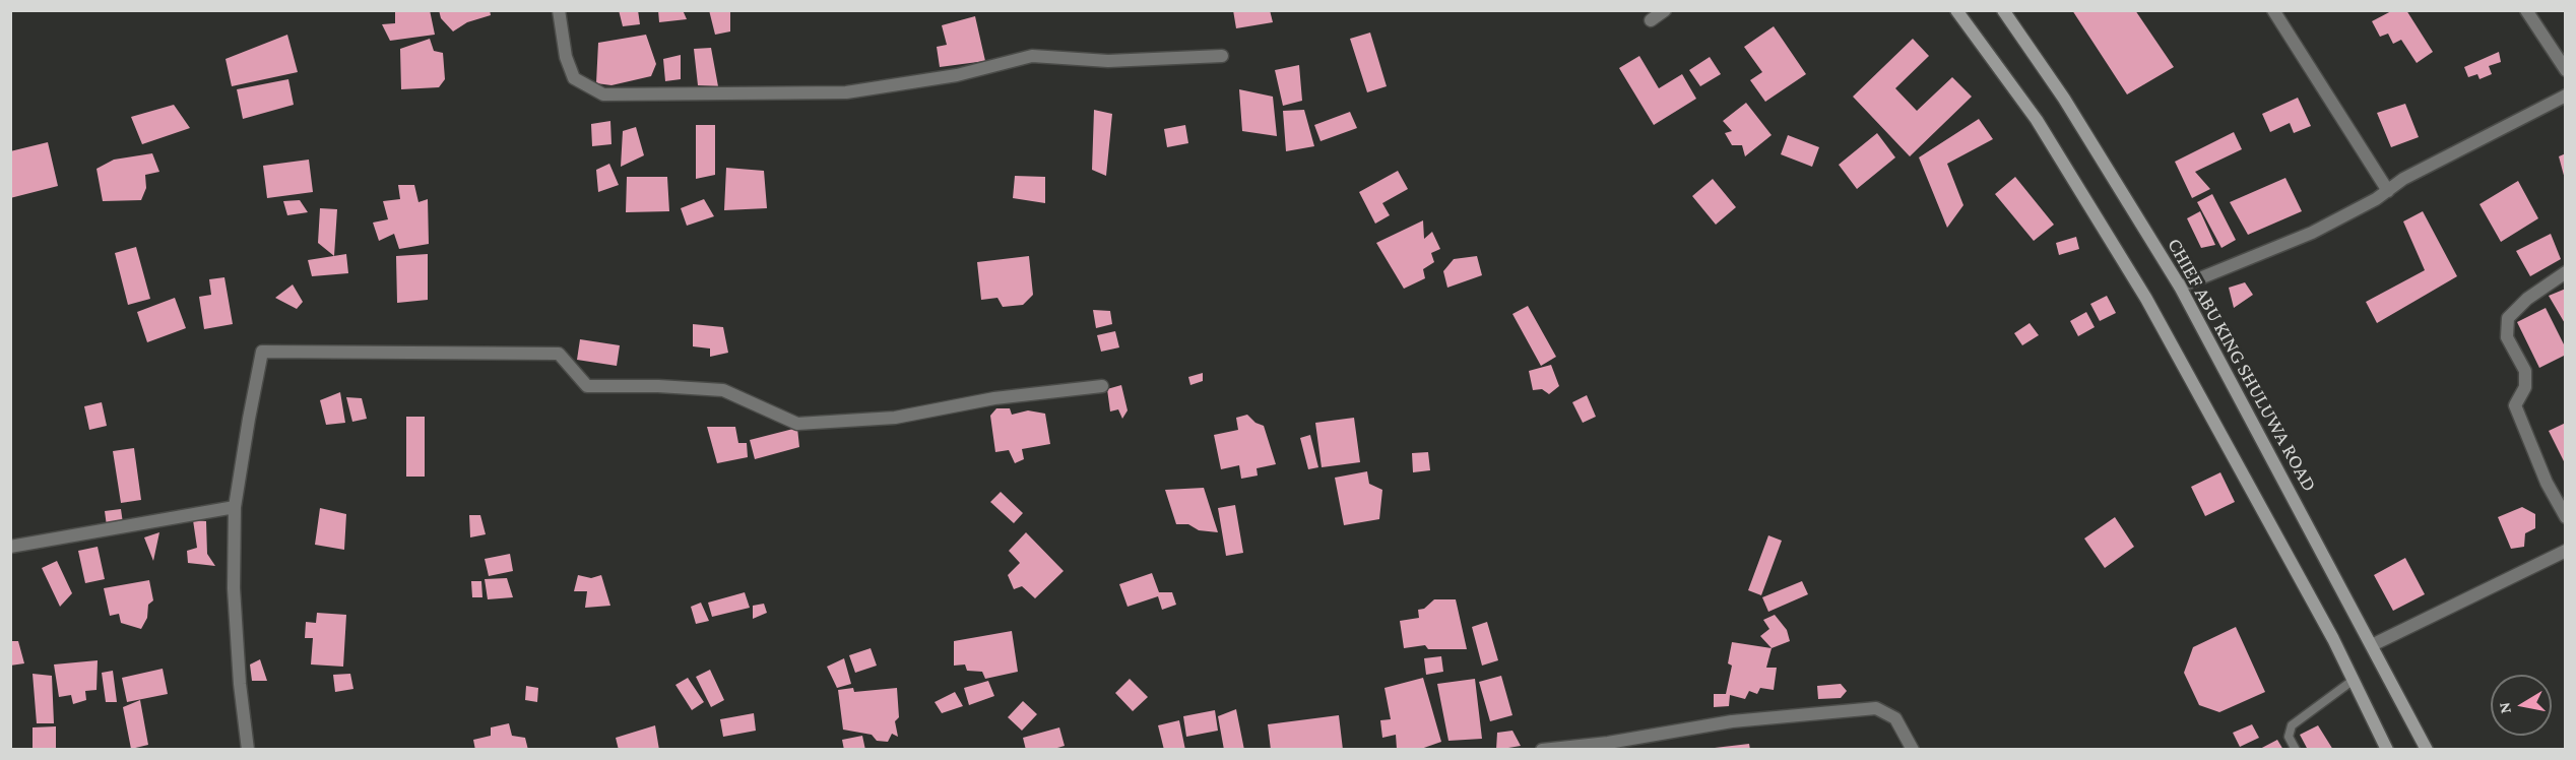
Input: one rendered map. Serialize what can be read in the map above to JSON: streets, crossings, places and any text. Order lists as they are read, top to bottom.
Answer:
{
  "streets": {
    "street": ["CHIEF ABU KING SHULUWA ROAD"]
  },
  "north": "left"
}
